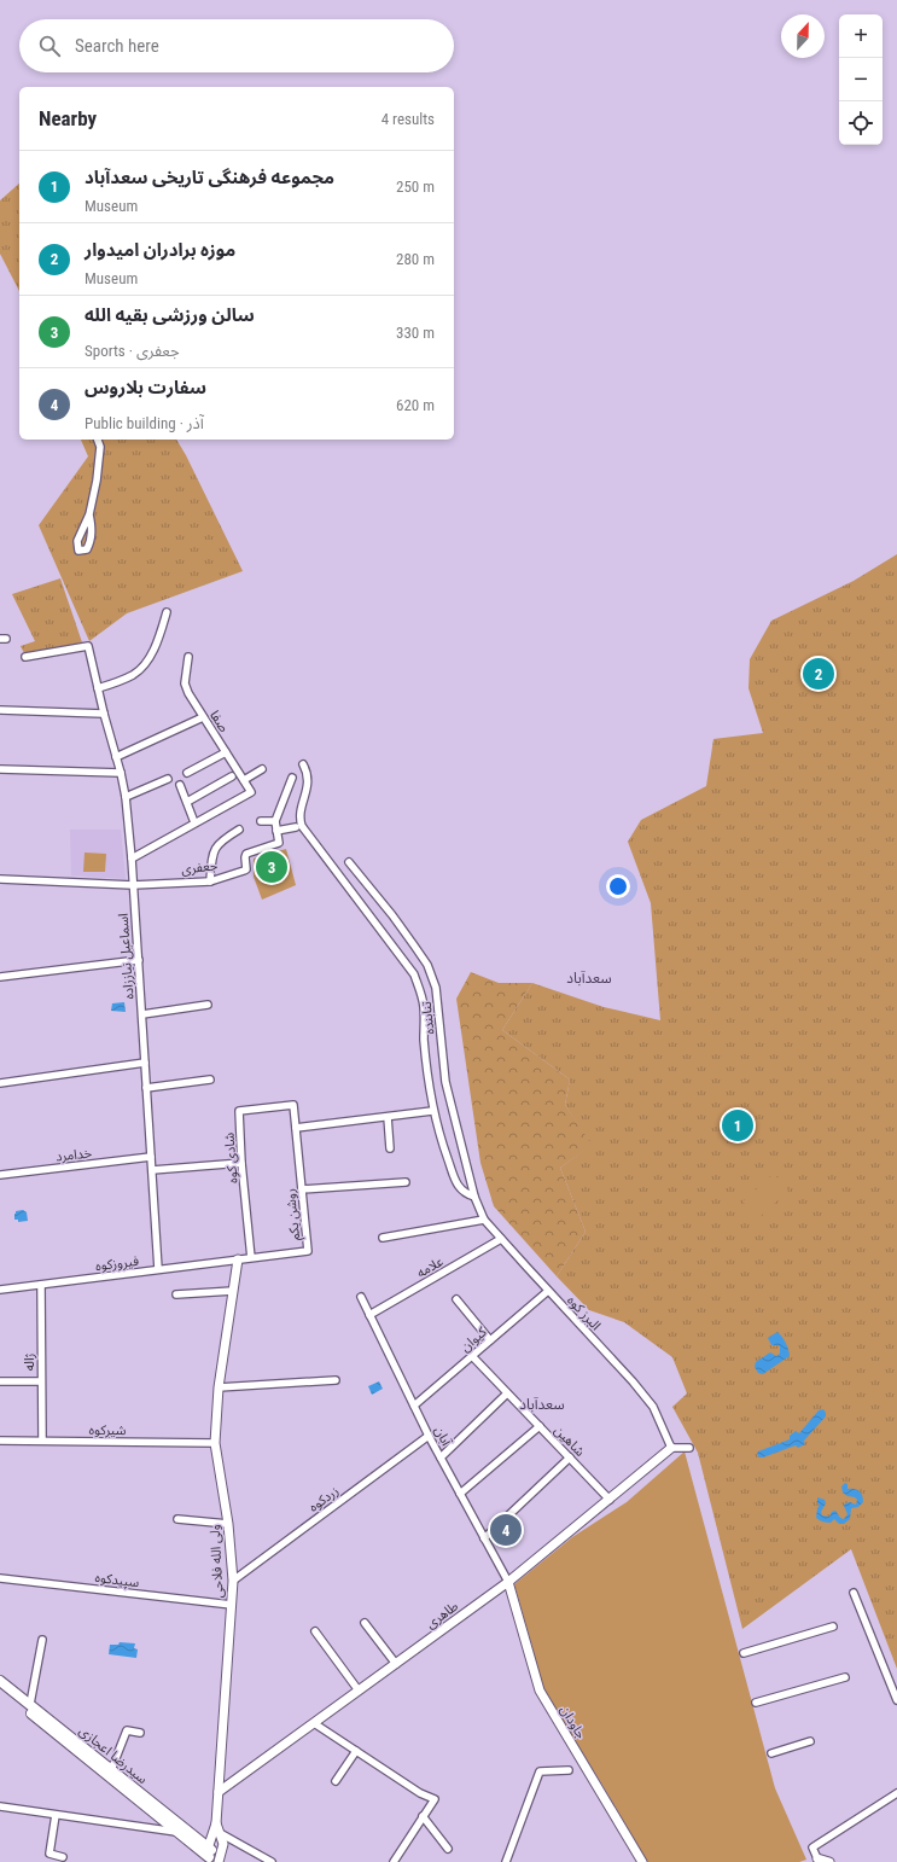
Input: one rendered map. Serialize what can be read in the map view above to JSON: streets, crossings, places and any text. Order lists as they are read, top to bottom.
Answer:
{
  "streets": {
    "main road": ["سیدرضا اعجازی"],
    "street": [
      "صفا",
      "جعفری",
      "اسماعیل نیاززاده",
      "تنابنده",
      "خدامرد",
      "شادی کوه",
      "روشن یکم",
      "فیروزکوه",
      "علامه",
      "البرز کوه",
      "کیوان",
      "ژاله",
      "شیرکوه",
      "آبان",
      "شاهین",
      "زردکوه",
      "ولی‌ الله فلاحی",
      "سپیدکوه",
      "طاهری",
      "جاودان"
    ]
  },
  "crossings": [
    ["جعفری", "اسماعیل نیاززاده"],
    ["اسماعیل نیاززاده", "خدامرد"],
    ["اسماعیل نیاززاده", "فیروزکوه"],
    ["تنابنده", "البرز کوه"],
    ["شادی کوه", "روشن یکم"],
    ["روشن یکم", "فیروزکوه"],
    ["روشن یکم", "ولی‌ الله فلاحی"],
    ["فیروزکوه", "ژاله"],
    ["فیروزکوه", "ولی‌ الله فلاحی"],
    ["علامه", "البرز کوه"],
    ["علامه", "آبان"],
    ["البرز کوه", "کیوان"],
    ["البرز کوه", "طاهری"],
    ["کیوان", "آبان"],
    ["کیوان", "شاهین"],
    ["ژاله", "شیرکوه"],
    ["شیرکوه", "ولی‌ الله فلاحی"],
    ["آبان", "زردکوه"],
    ["آبان", "طاهری"],
    ["آبان", "جاودان"],
    ["شاهین", "طاهری"],
    ["زردکوه", "ولی‌ الله فلاحی"],
    ["ولی‌ الله فلاحی", "سپیدکوه"],
    ["ولی‌ الله فلاحی", "طاهری"],
    ["طاهری", "جاودان"]
  ],
  "districts": ["سعدآباد", "سعدآباد"],
  "north": "top",
  "page": {
    "map_buttons": ["+", "−"],
    "search": "Search here",
    "heading": ["Nearby", "4 results"],
    "list": [
      {
        "mark": "1",
        "name": "مجموعه فرهنگی تاریخی سعدآباد",
        "note": "Museum",
        "value": "250 m"
      },
      {
        "mark": "2",
        "name": "موزه برادران امیدوار",
        "note": "Museum",
        "value": "280 m"
      },
      {
        "mark": "3",
        "name": "سالن ورزشی بقیه الله",
        "note": "Sports · جعفری",
        "value": "330 m"
      },
      {
        "mark": "4",
        "name": "سفارت بلاروس",
        "note": "Public building · آذر",
        "value": "620 m"
      }
    ],
    "pins": [
      "2",
      "3",
      "1",
      "4"
    ]
  }
}
